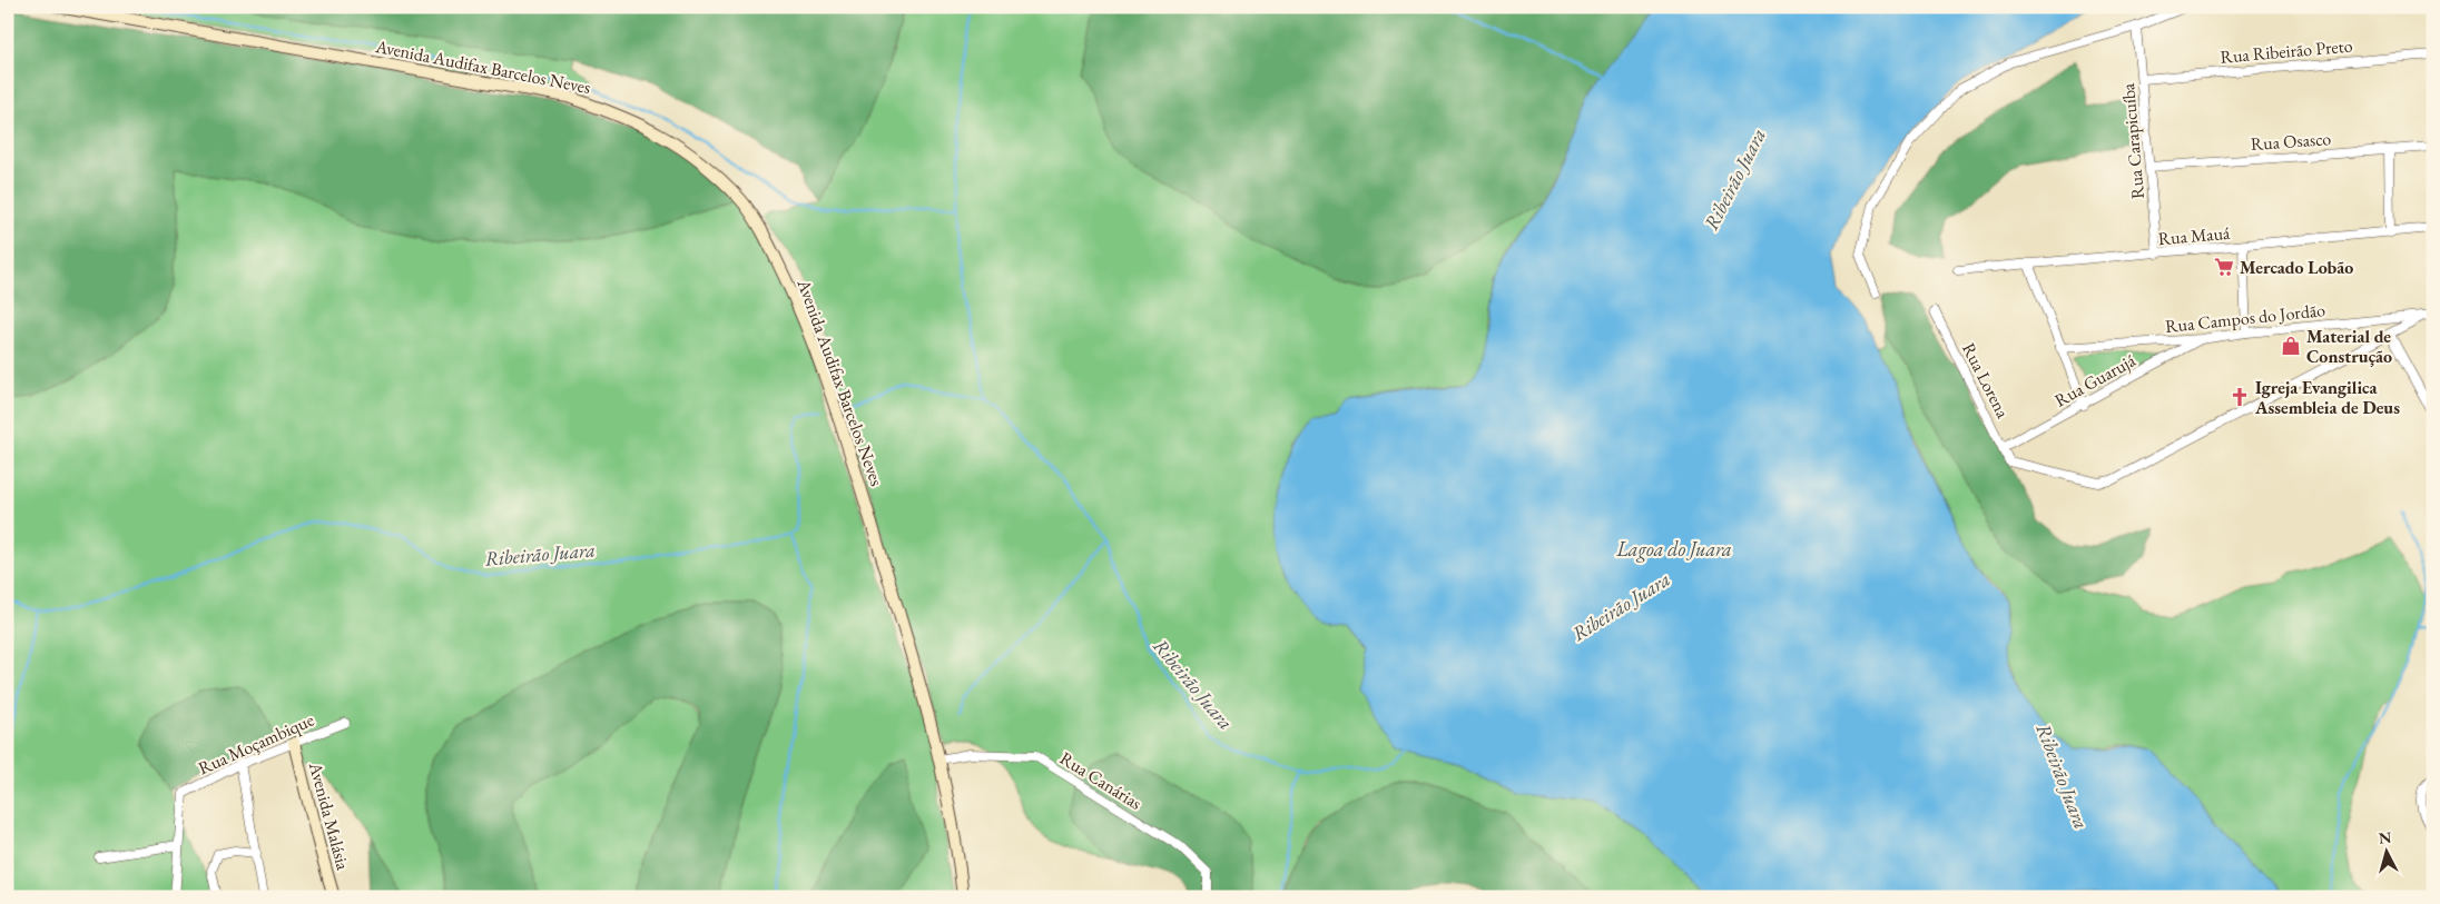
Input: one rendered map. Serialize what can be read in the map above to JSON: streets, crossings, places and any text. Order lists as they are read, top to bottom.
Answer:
{
  "streets": {
    "main road": ["Avenida Audifax Barcelos Neves", "Avenida Malásia"],
    "street": [
      "Rua Ribeirão Preto",
      "Rua Carapicuíba",
      "Rua Osasco",
      "Rua Mauá",
      "Rua Campos do Jordão",
      "Rua Lorena",
      "Rua Guarujá",
      "Rua Moçambique",
      "Rua Canárias"
    ]
  },
  "crossings": [
    ["Rua Ribeirão Preto", "Rua Carapicuíba"],
    ["Avenida Audifax Barcelos Neves", "Rua Canárias"],
    ["Rua Carapicuíba", "Rua Osasco"],
    ["Rua Carapicuíba", "Rua Mauá"],
    ["Rua Campos do Jordão", "Rua Guarujá"],
    ["Rua Lorena", "Rua Guarujá"],
    ["Rua Moçambique", "Avenida Malásia"]
  ],
  "water": ["Ribeirão Juara", "Lagoa do Juara"],
  "places": {
    "supermarket": ["Mercado Lobão"],
    "shop": ["Material de Construção"],
    "church": ["Igreja Evangilica Assembleia de Deus"]
  },
  "north": "top"
}
